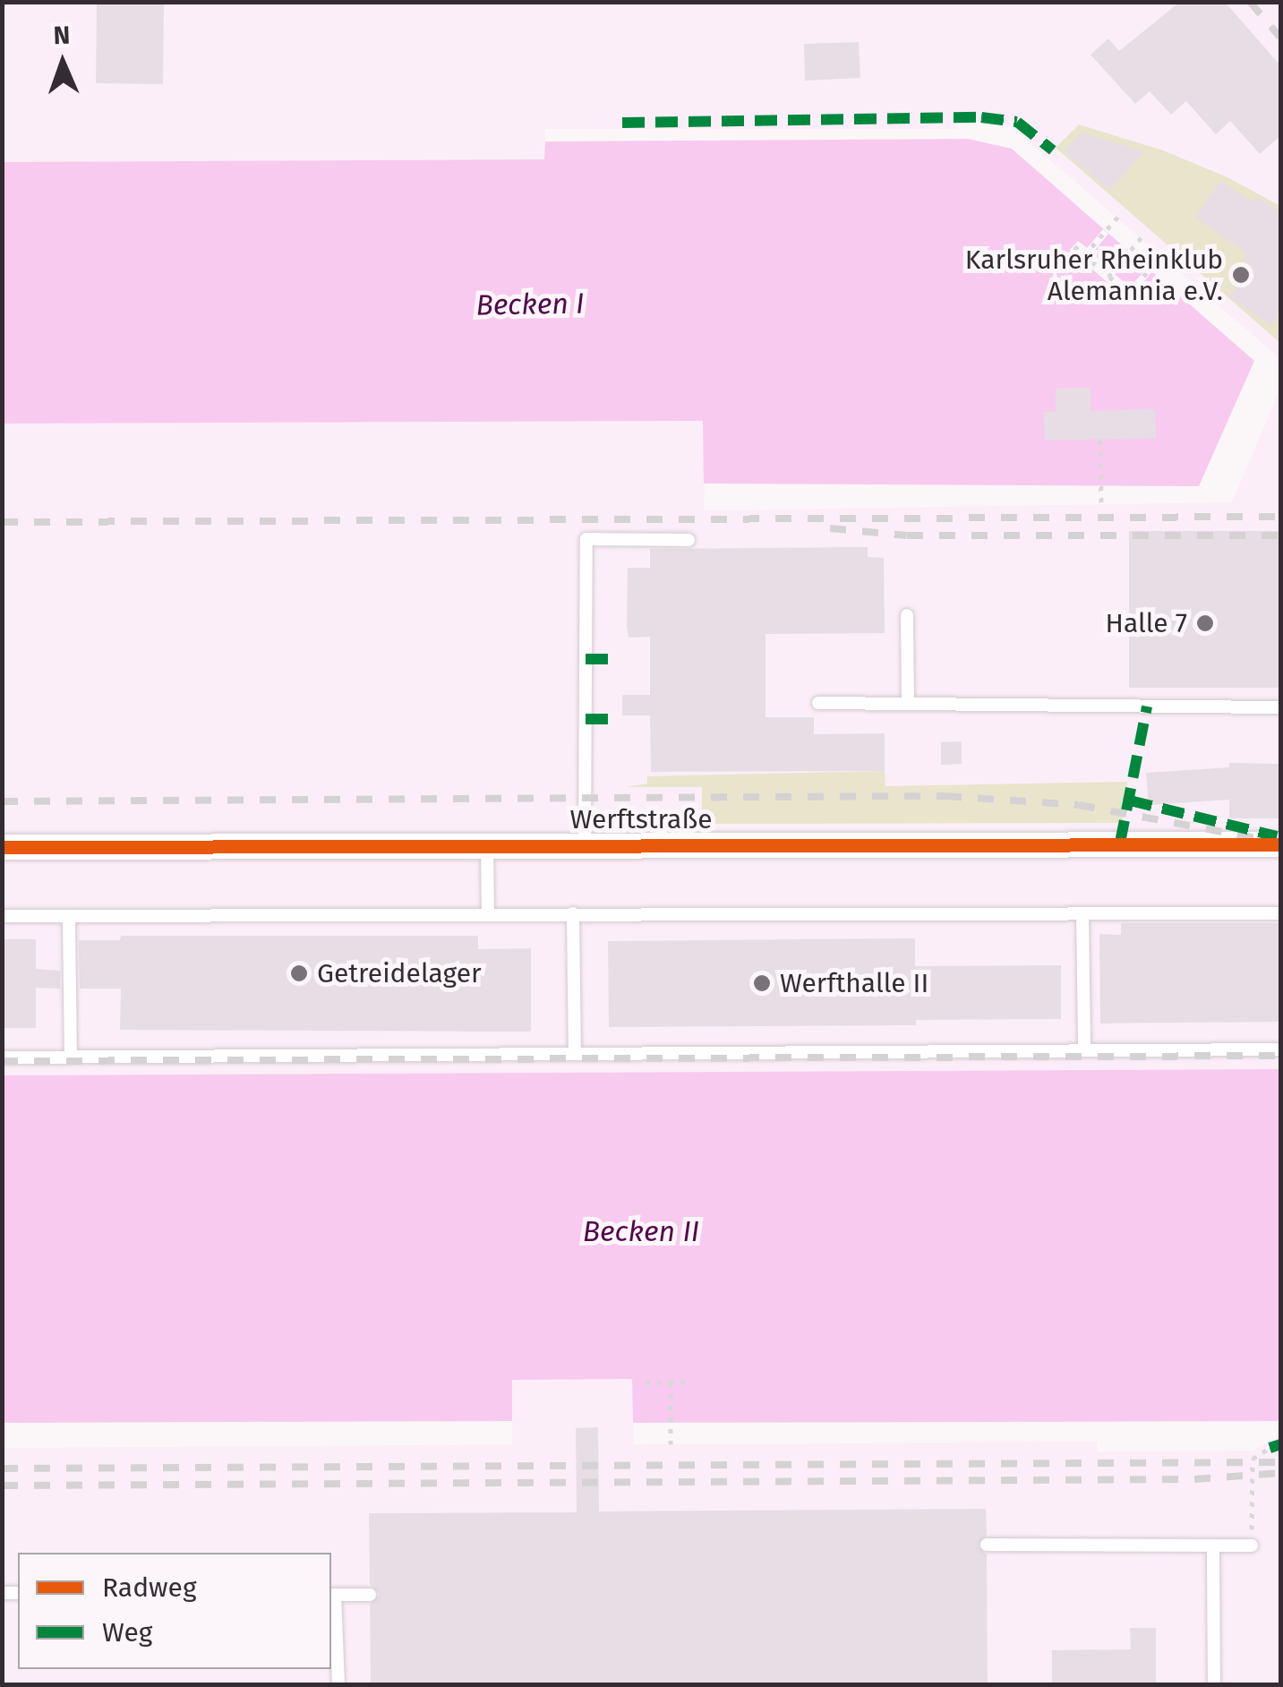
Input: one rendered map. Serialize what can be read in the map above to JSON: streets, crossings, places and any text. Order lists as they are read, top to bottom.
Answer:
{
  "streets": {
    "street": ["Werftstraße"]
  },
  "water": ["Becken I", "Becken II"],
  "places": [
    "Karlsruher Rheinklub Alemannia e.V.",
    "Halle 7",
    "Getreidelager",
    "Werfthalle II"
  ],
  "legend": ["Radweg", "Weg"],
  "north": "top"
}
